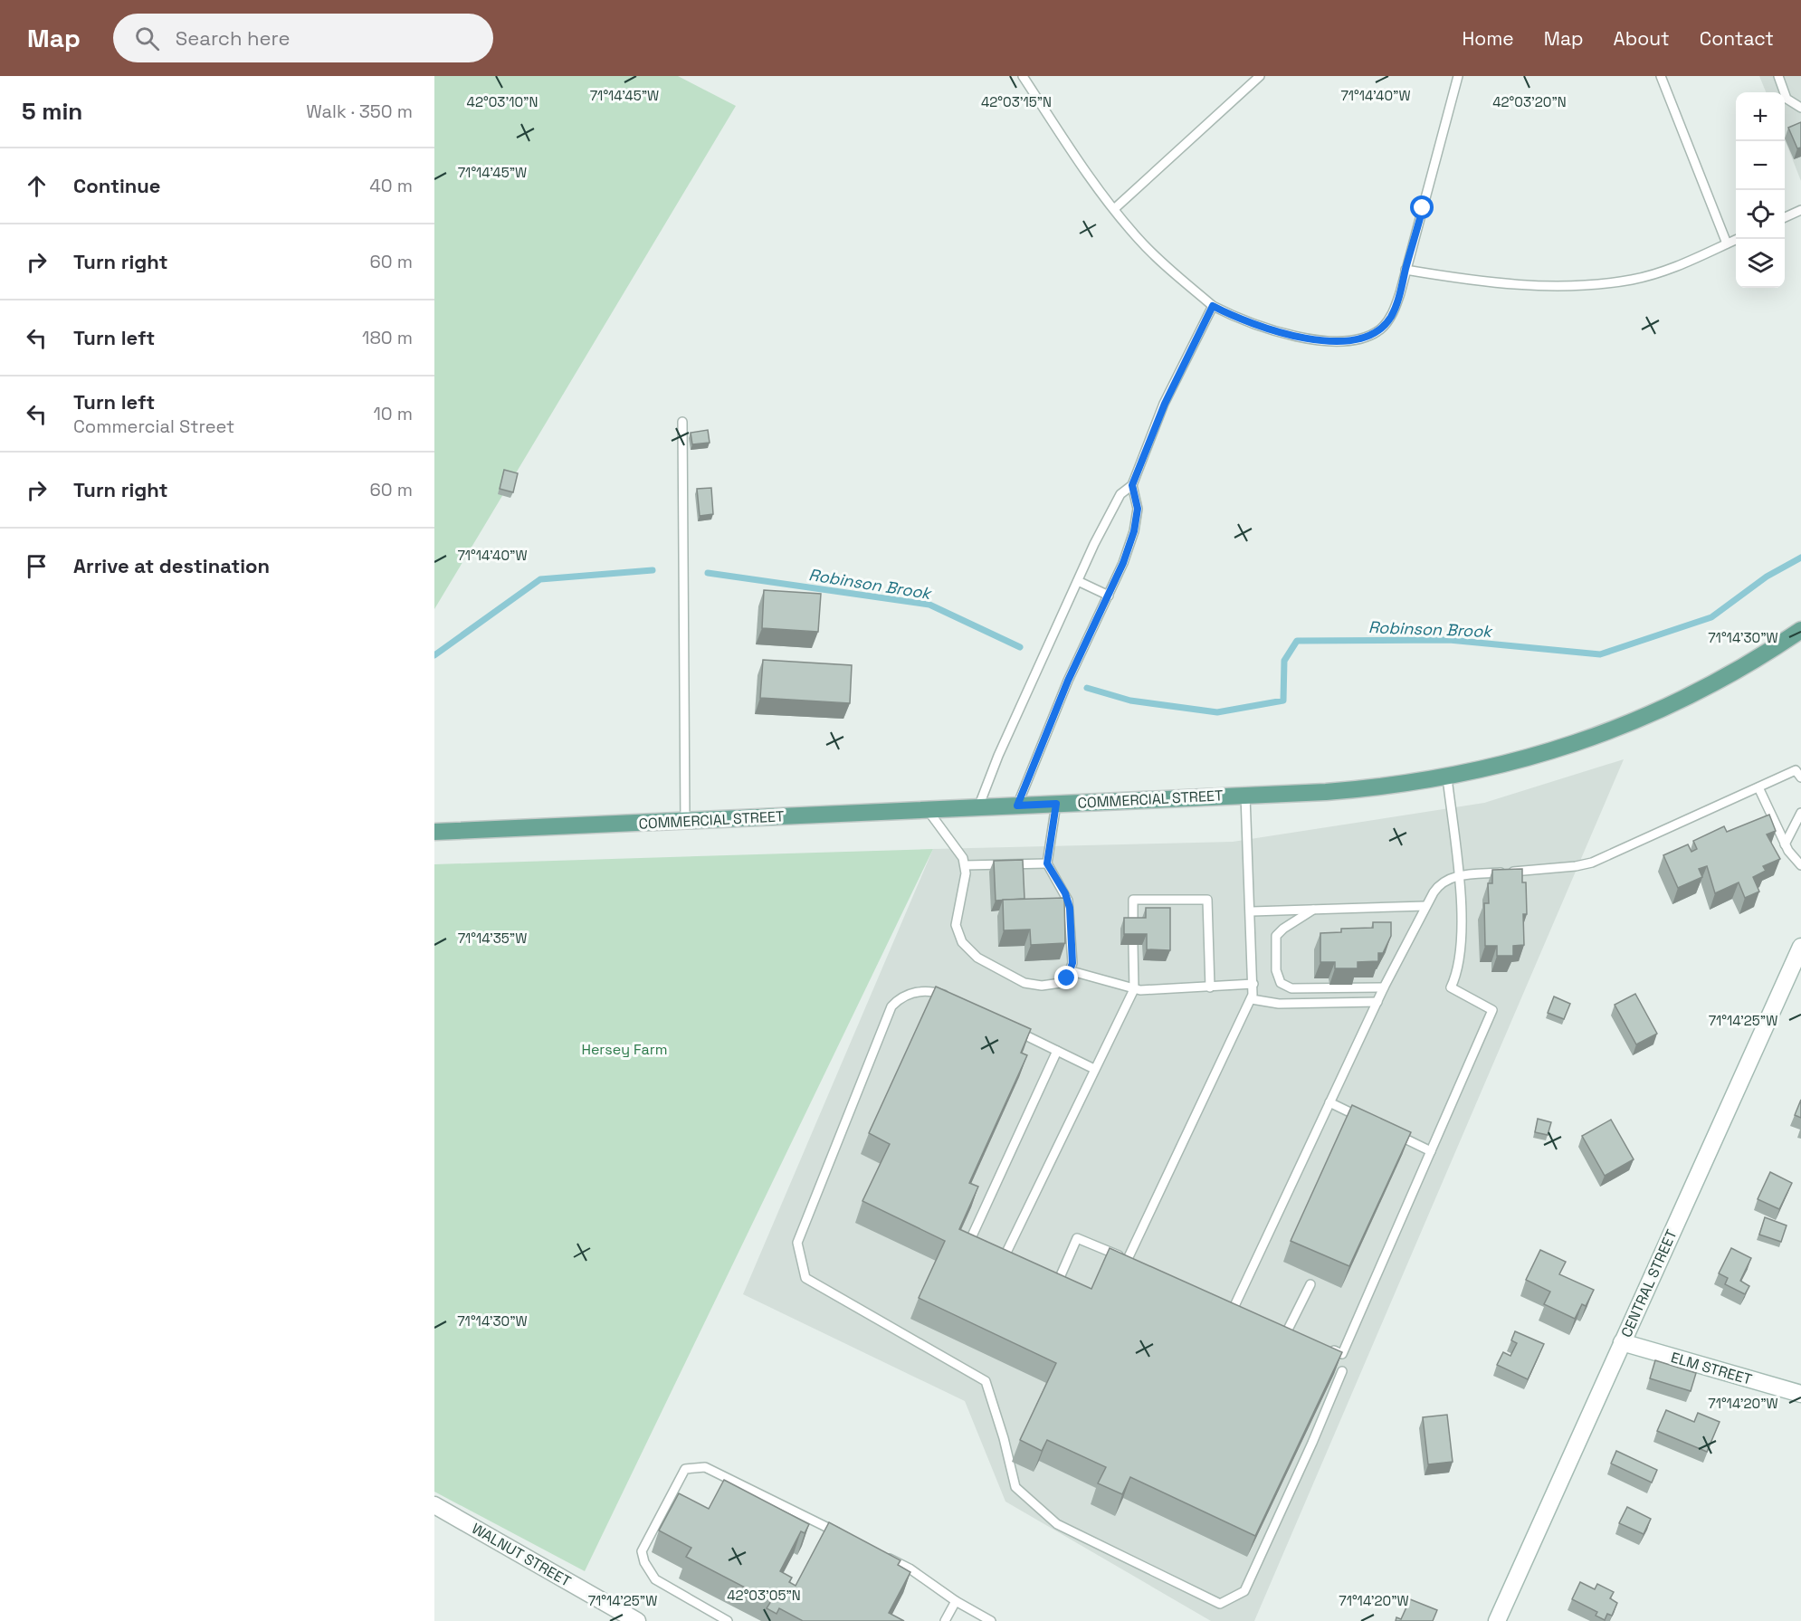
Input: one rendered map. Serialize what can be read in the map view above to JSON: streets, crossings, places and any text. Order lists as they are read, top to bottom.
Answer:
{
  "streets": {
    "main road": [
      "COMMERCIAL STREET",
      "CENTRAL STREET",
      "ELM STREET",
      "WALNUT STREET"
    ]
  },
  "crossings": [
    ["CENTRAL STREET", "ELM STREET"]
  ],
  "water": ["Robinson Brook"],
  "parks": ["Hersey Farm"],
  "page": {
    "header": "Map",
    "search": "Search here",
    "nav": [
      "Home",
      "Map",
      "About",
      "Contact"
    ],
    "heading": ["5 min", "Walk · 350 m"],
    "map_buttons": ["+", "−"],
    "list": [
      ["Continue", "40 m"],
      ["Turn right", "60 m"],
      ["Turn left", "180 m"],
      ["Turn left", "Commercial Street", "10 m"],
      ["Turn right", "60 m"],
      "Arrive at destination"
    ]
  },
  "coordinates": [
    "71°14'45\"W",
    "71°14'40\"W",
    "42°03'10\"N",
    "42°03'15\"N",
    "42°03'20\"N",
    "71°14'30\"W",
    "71°14'35\"W",
    "71°14'25\"W",
    "71°14'20\"W",
    "42°03'05\"N"
  ]
}
